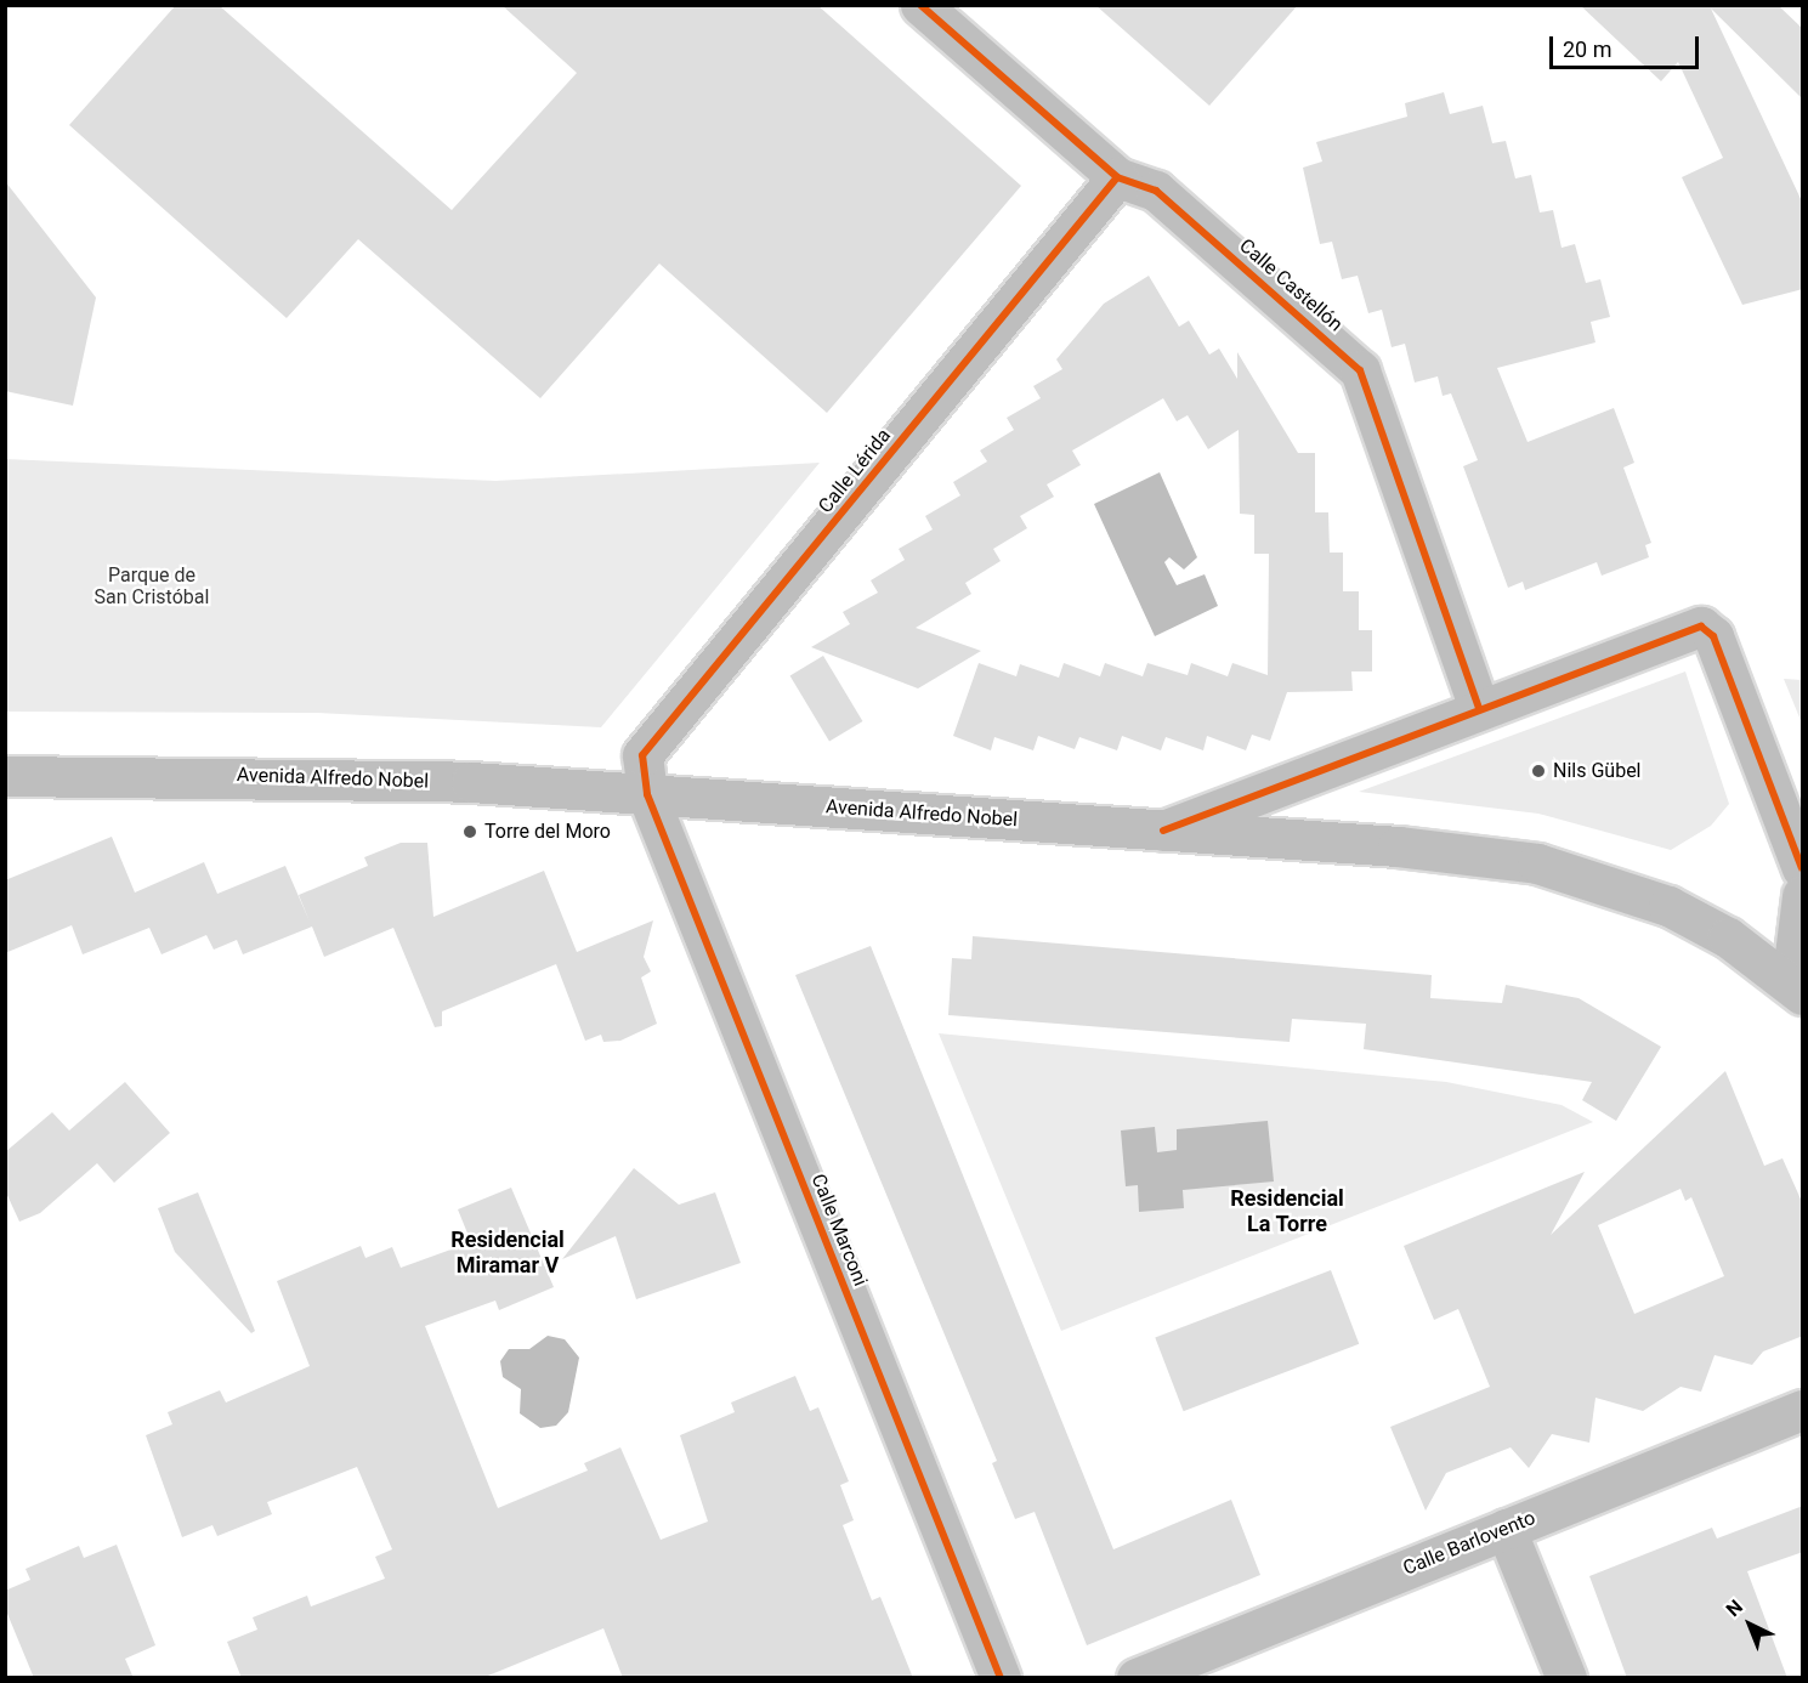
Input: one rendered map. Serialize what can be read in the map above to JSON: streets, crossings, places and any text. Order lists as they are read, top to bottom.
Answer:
{
  "streets": {
    "street": [
      "Calle Castellón",
      "Calle Lérida",
      "Avenida Alfredo Nobel",
      "Calle Marconi",
      "Calle Barlovento"
    ]
  },
  "crossings": [
    ["Calle Castellón", "Calle Lérida"],
    ["Calle Lérida", "Avenida Alfredo Nobel"],
    ["Calle Lérida", "Calle Marconi"],
    ["Avenida Alfredo Nobel", "Calle Marconi"]
  ],
  "districts": ["Residencial La Torre", "Residencial Miramar V"],
  "parks": ["Parque de San Cristóbal"],
  "places": ["Nils Gübel", "Torre del Moro"],
  "scale_bar": "20 m",
  "north": "top left"
}
